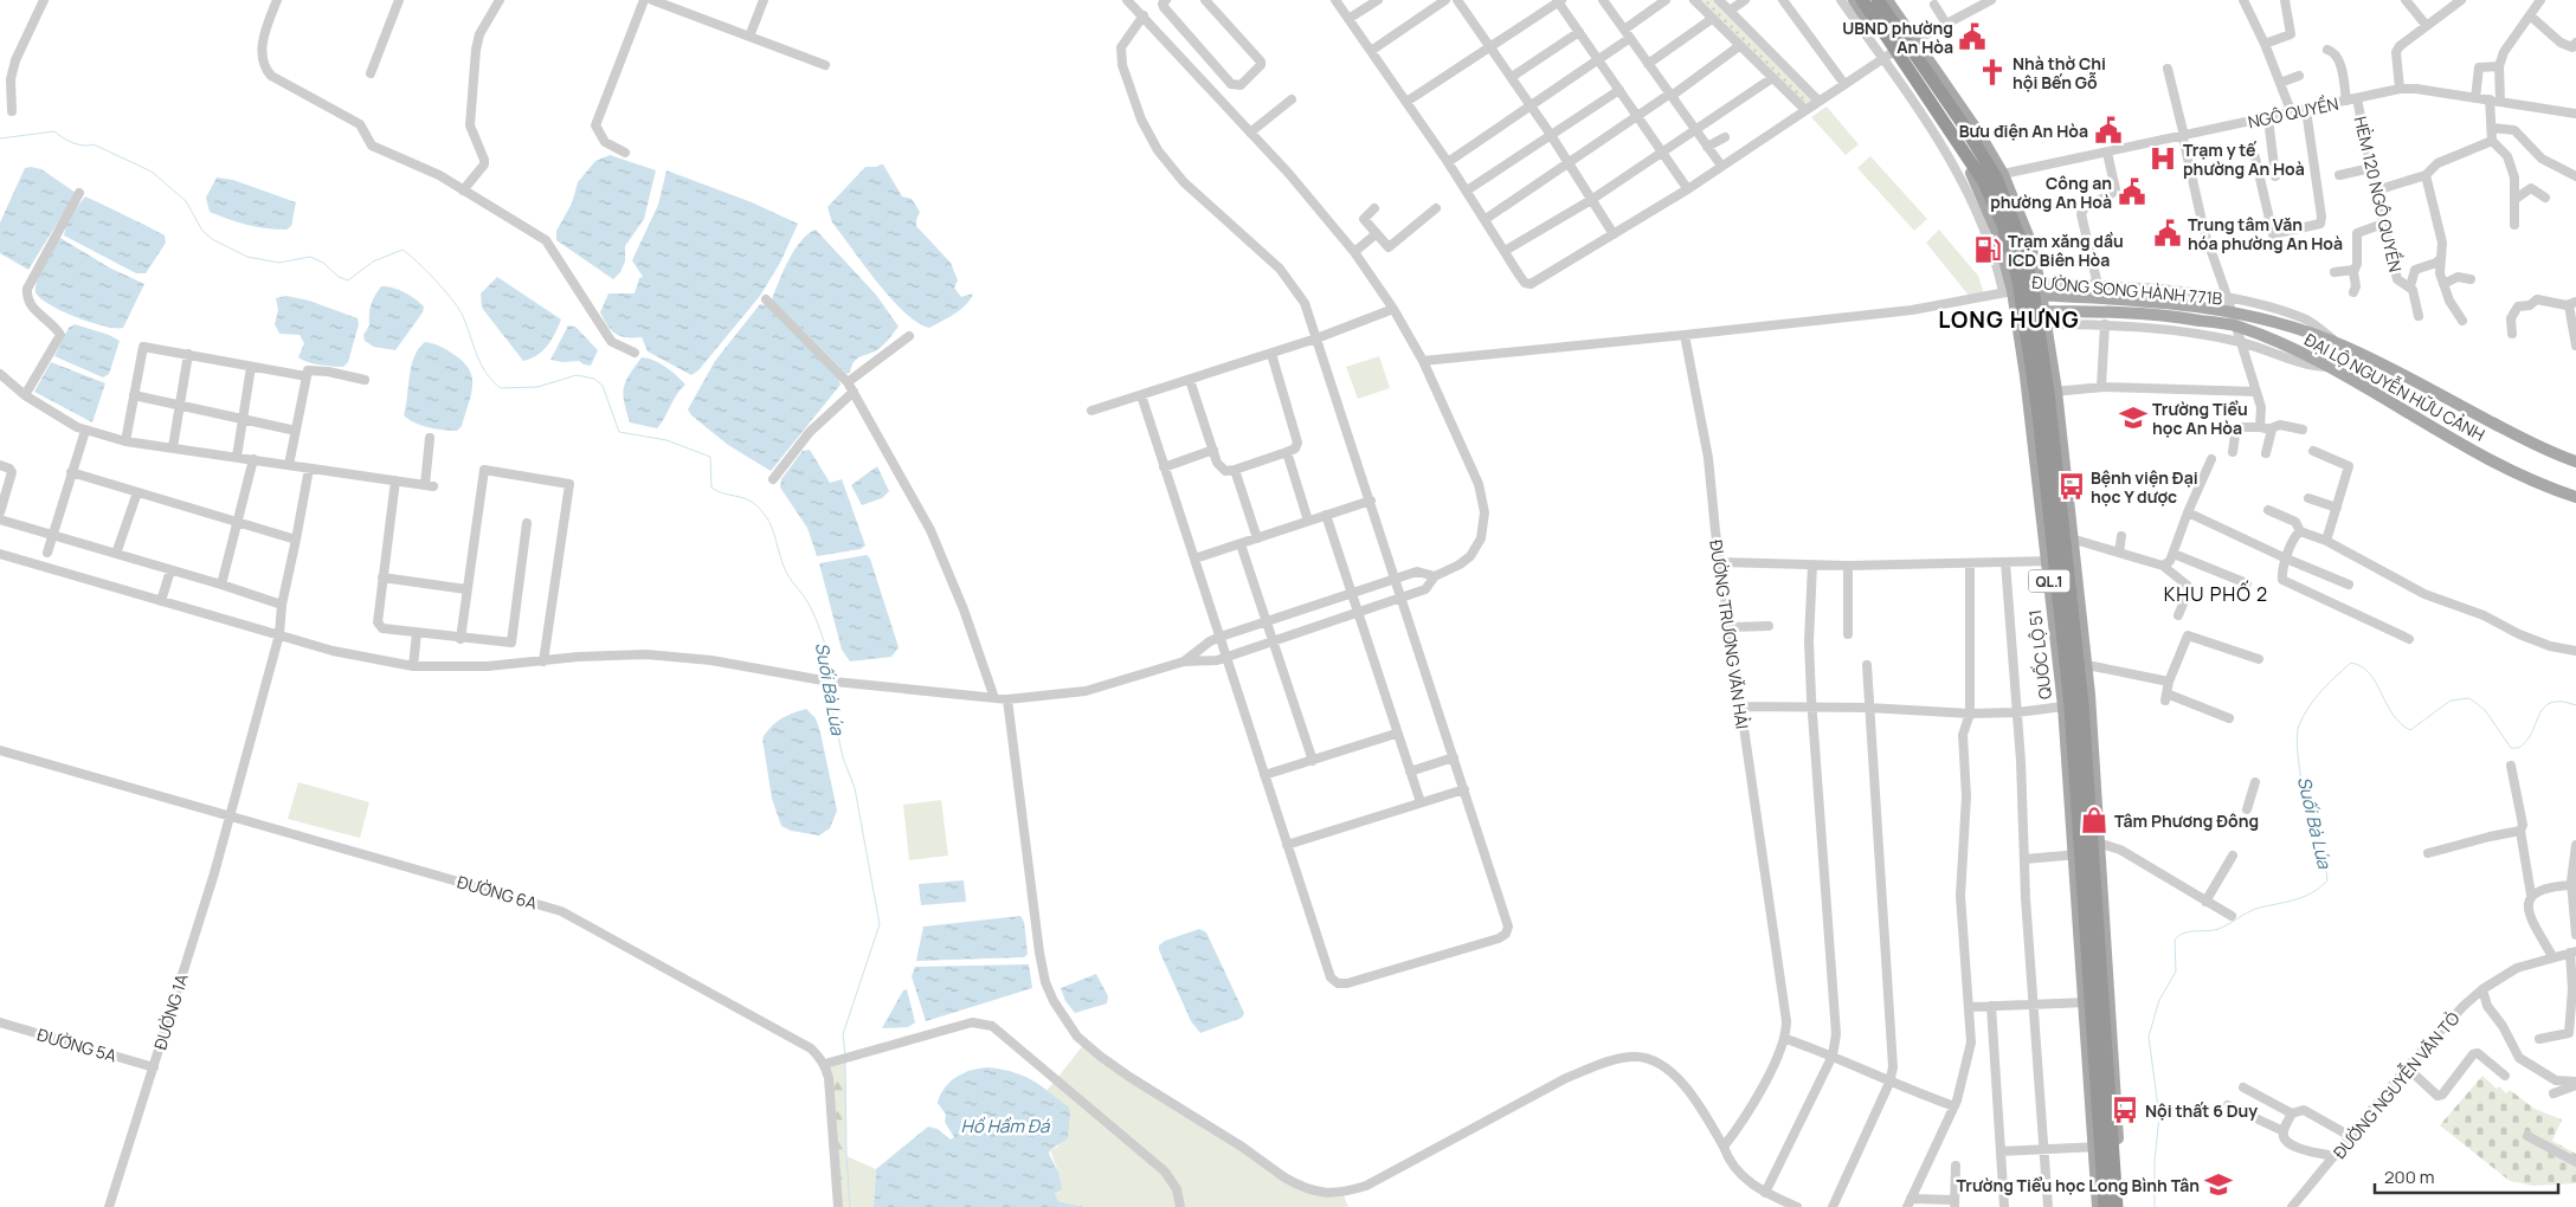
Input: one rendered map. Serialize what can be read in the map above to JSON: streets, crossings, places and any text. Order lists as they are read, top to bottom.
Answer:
{
  "streets": {
    "highway": ["QL.1", "QUỐC LỘ 51"],
    "main road": ["ĐẠI LỘ NGUYỄN HỮU CẢNH"],
    "street": [
      "NGÔ QUYỀN",
      "HẺM 120 NGÔ QUYỀN",
      "ĐƯỜNG SONG HÀNH 771B",
      "ĐƯỜNG TRƯƠNG VĂN HẢI",
      "ĐƯỜNG 6A",
      "ĐƯỜNG 1A",
      "ĐƯỜNG 5A",
      "ĐƯỜNG NGUYỄN VĂN TỎ"
    ]
  },
  "crossings": [
    ["NGÔ QUYỀN", "HẺM 120 NGÔ QUYỀN"],
    ["NGÔ QUYỀN", "QUỐC LỘ 51"],
    ["ĐƯỜNG SONG HÀNH 771B", "ĐẠI LỘ NGUYỄN HỮU CẢNH"],
    ["ĐƯỜNG SONG HÀNH 771B", "QUỐC LỘ 51"],
    ["ĐẠI LỘ NGUYỄN HỮU CẢNH", "QUỐC LỘ 51"],
    ["ĐƯỜNG 6A", "ĐƯỜNG 1A"],
    ["ĐƯỜNG 1A", "ĐƯỜNG 5A"]
  ],
  "districts": ["LONG HƯNG", "KHU PHỐ 2"],
  "water": ["Suối Bà Lúa", "Hồ Hầm Đá"],
  "places": {
    "public building": [
      "UBND phường An Hòa",
      "Bưu điện An Hòa",
      "Công an phường An Hoà",
      "Trung tâm Văn hóa phường An Hoà"
    ],
    "church": ["Nhà thờ Chi hội Bến Gỗ"],
    "hospital": ["Trạm y tế phường An Hoà"],
    "fuel station": ["Trạm xăng dầu ICD Biên Hòa"],
    "school or university": ["Trường Tiểu học An Hòa", "Trường Tiểu học Long Bình Tân"],
    "bus stop": ["Bệnh viện Đại học Y dược", "Nội thất 6 Duy"],
    "shop": ["Tâm Phương Đông"]
  },
  "scale_bar": "200 m"
}
